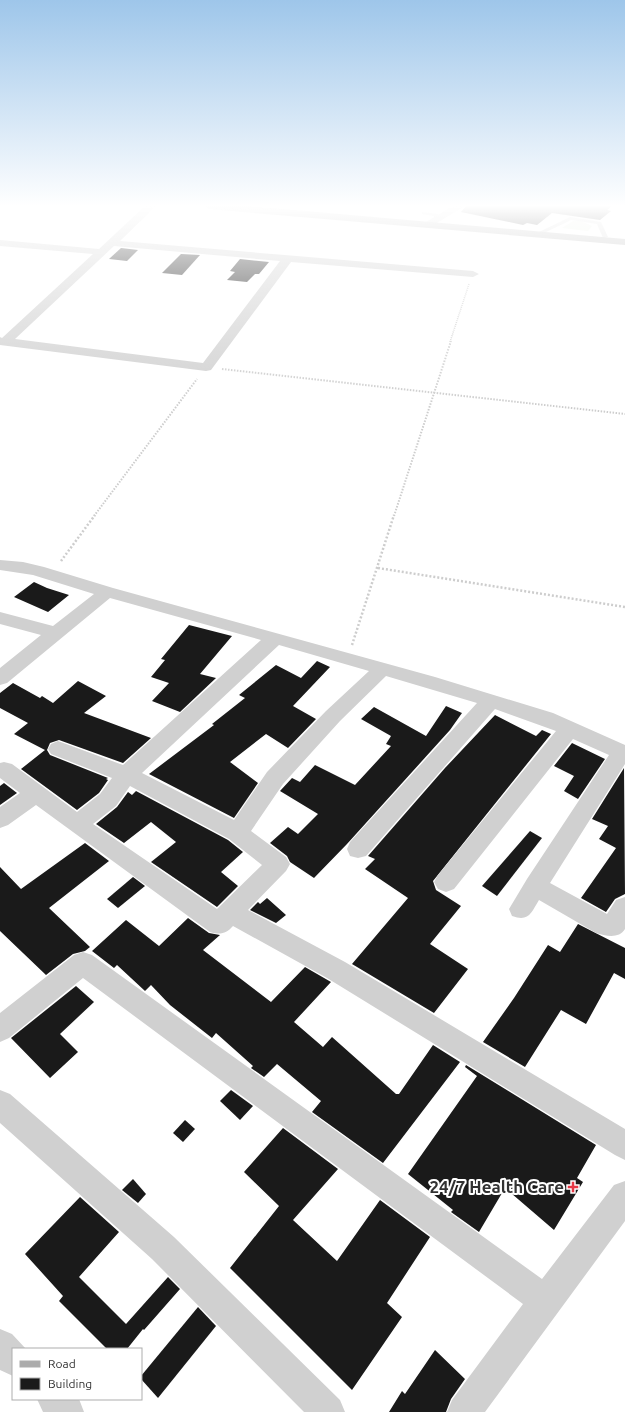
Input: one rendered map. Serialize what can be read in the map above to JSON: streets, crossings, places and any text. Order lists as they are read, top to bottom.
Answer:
{
  "places": {
    "health": ["24/7 Health Care"]
  },
  "legend": ["Road", "Building"]
}
